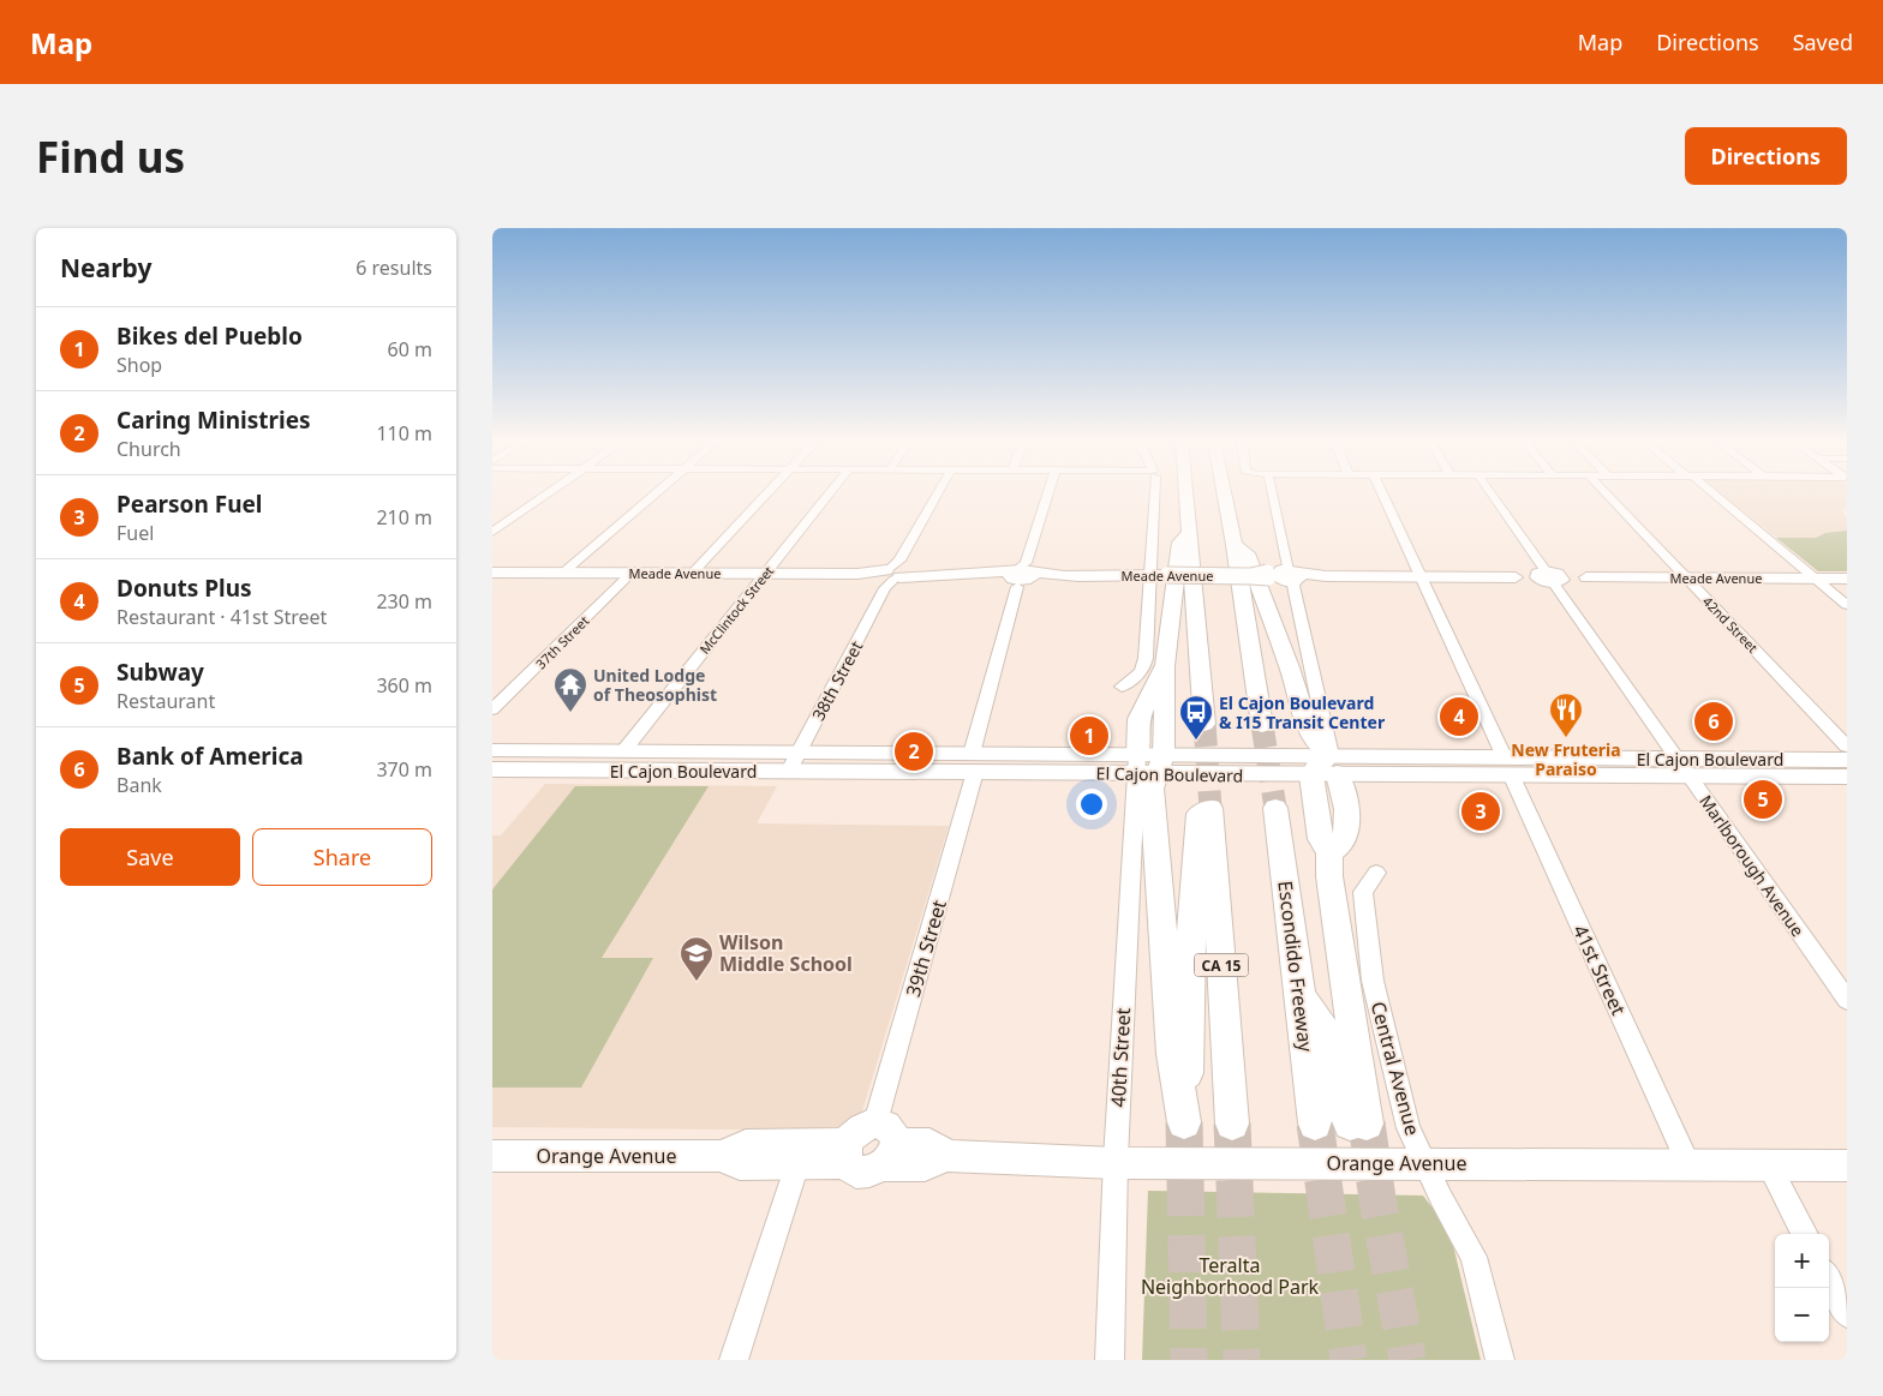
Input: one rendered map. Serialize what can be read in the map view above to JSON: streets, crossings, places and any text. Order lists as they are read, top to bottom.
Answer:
{
  "streets": {
    "highway": ["CA 15", "Escondido Freeway"],
    "main road": ["Meade Avenue", "El Cajon Boulevard", "Orange Avenue"],
    "street": [
      "McClintock Street",
      "42nd Street",
      "37th Street",
      "38th Street",
      "Marlborough Avenue",
      "39th Street",
      "41st Street",
      "40th Street",
      "Central Avenue"
    ]
  },
  "crossings": [
    ["Meade Avenue", "McClintock Street"],
    ["Meade Avenue", "42nd Street"],
    ["Meade Avenue", "37th Street"],
    ["Meade Avenue", "38th Street"],
    ["Meade Avenue", "Marlborough Avenue"],
    ["Meade Avenue", "39th Street"],
    ["Meade Avenue", "41st Street"],
    ["McClintock Street", "El Cajon Boulevard"],
    ["38th Street", "El Cajon Boulevard"],
    ["El Cajon Boulevard", "Marlborough Avenue"],
    ["El Cajon Boulevard", "39th Street"],
    ["El Cajon Boulevard", "CA 15"],
    ["El Cajon Boulevard", "41st Street"],
    ["El Cajon Boulevard", "40th Street"],
    ["39th Street", "Orange Avenue"],
    ["CA 15", "40th Street"],
    ["41st Street", "Orange Avenue"],
    ["40th Street", "Orange Avenue"],
    ["Central Avenue", "Orange Avenue"]
  ],
  "parks": ["Teralta Neighborhood Park"],
  "places": {
    "temple": ["United Lodge of Theosophist"],
    "restaurant": ["New Fruteria Paraiso"],
    "bus stop": ["El Cajon Boulevard & I15 Transit Center"],
    "school or university": ["Wilson Middle School"]
  },
  "page": {
    "header": "Map",
    "nav": ["Map", "Directions", "Saved"],
    "buttons": [
      "Directions",
      ["Save", "Share"]
    ],
    "title": "Find us",
    "heading": ["Nearby", "6 results"],
    "list": [
      {
        "mark": "1",
        "name": "Bikes del Pueblo",
        "note": "Shop",
        "value": "60 m"
      },
      {
        "mark": "2",
        "name": "Caring Ministries",
        "note": "Church",
        "value": "110 m"
      },
      {
        "mark": "3",
        "name": "Pearson Fuel",
        "note": "Fuel",
        "value": "210 m"
      },
      {
        "mark": "4",
        "name": "Donuts Plus",
        "note": "Restaurant · 41st Street",
        "value": "230 m"
      },
      {
        "mark": "5",
        "name": "Subway",
        "note": "Restaurant",
        "value": "360 m"
      },
      {
        "mark": "6",
        "name": "Bank of America",
        "note": "Bank",
        "value": "370 m"
      }
    ],
    "pins": [
      "4",
      "6",
      "1",
      "2",
      "5",
      "3"
    ],
    "map_buttons": ["+", "−"]
  }
}
